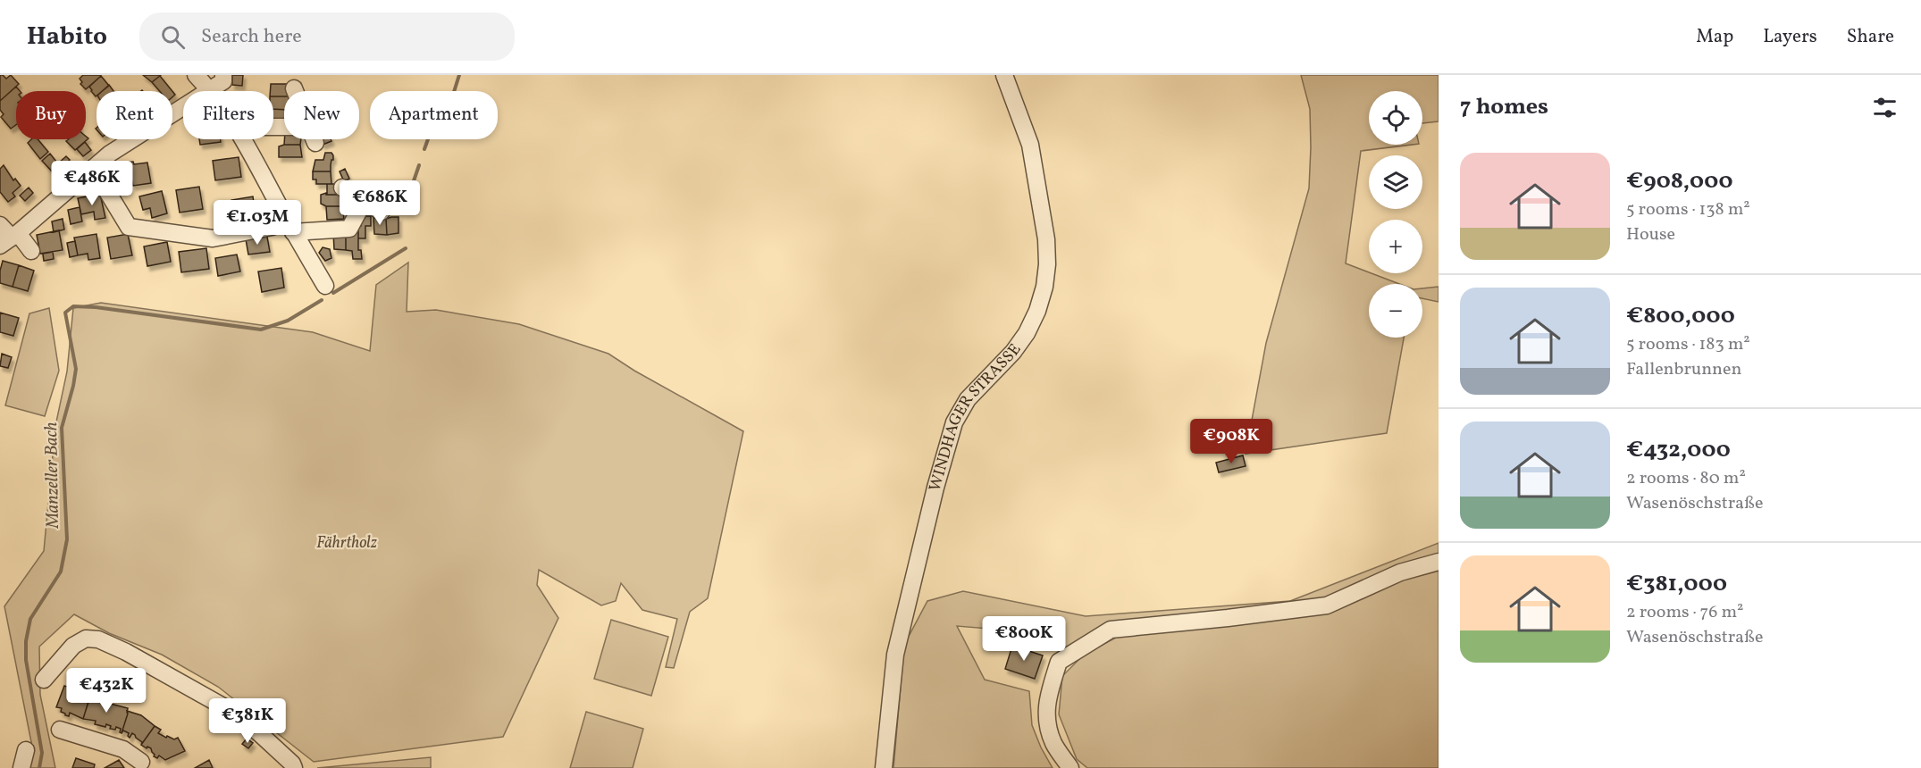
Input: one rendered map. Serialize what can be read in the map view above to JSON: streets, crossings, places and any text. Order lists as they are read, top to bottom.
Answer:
{
  "streets": {
    "street": ["WINDHAGER STRASSE"]
  },
  "water": ["Manzeller Bach"],
  "parks": ["Fährtholz"],
  "page": {
    "header": "Habito",
    "search": "Search here",
    "nav": ["Map", "Layers", "Share"],
    "heading": "7 homes",
    "map_buttons": ["+", "−"],
    "chip": [
      "Buy",
      "Rent",
      "Filters",
      "New",
      "Apartment"
    ],
    "list": [
      {
        "name": "€908,000",
        "note": "5 rooms · 138 m² · House"
      },
      {
        "name": "€800,000",
        "note": "5 rooms · 183 m² · Fallenbrunnen"
      },
      {
        "name": "€432,000",
        "note": "2 rooms · 80 m² · Wasenöschstraße"
      },
      {
        "name": "€381,000",
        "note": "2 rooms · 76 m² · Wasenöschstraße"
      }
    ],
    "price": [
      "€486K",
      "€686K",
      "€1.03M",
      "€908K",
      "€800K",
      "€432K",
      "€381K"
    ]
  }
}
